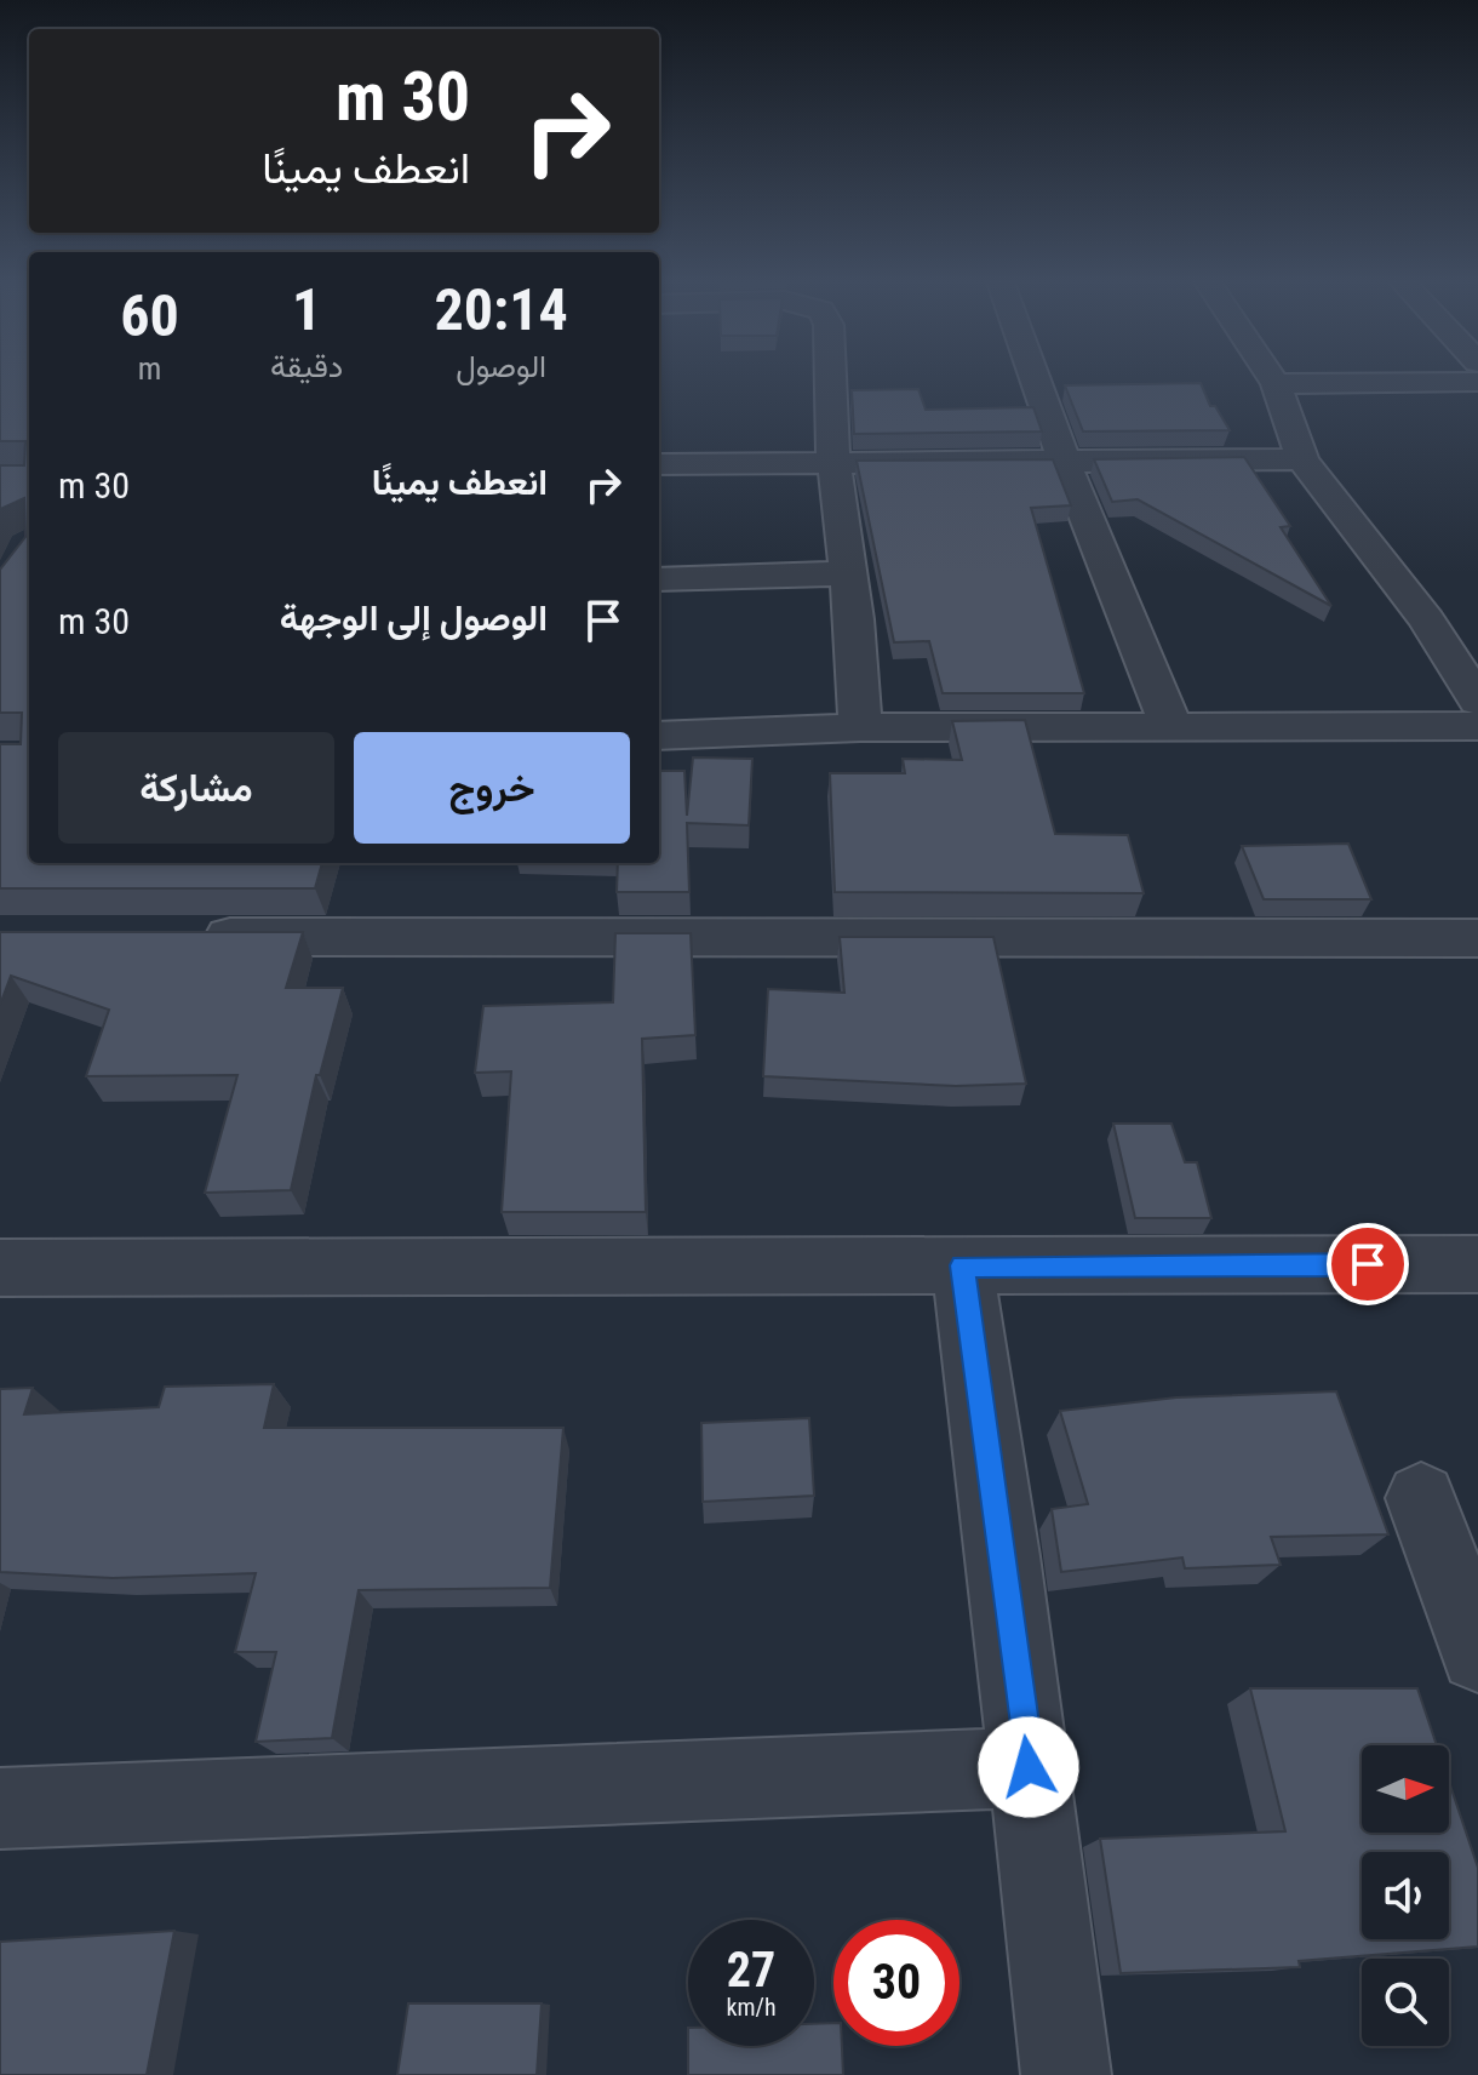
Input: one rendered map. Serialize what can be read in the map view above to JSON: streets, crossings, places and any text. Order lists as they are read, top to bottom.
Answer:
{
  "north": "right",
  "page": {
    "turn": ["30 m", "انعطف يمينًا"],
    "eta": [
      "20:14",
      "الوصول",
      "1",
      "دقيقة",
      "60",
      "m"
    ],
    "list": [
      {
        "name": "انعطف يمينًا",
        "value": "30 m"
      },
      {
        "name": "الوصول إلى الوجهة",
        "value": "30 m"
      }
    ],
    "buttons": ["خروج", "مشاركة"],
    "speed": "27 km/h",
    "limit": "30"
  }
}
